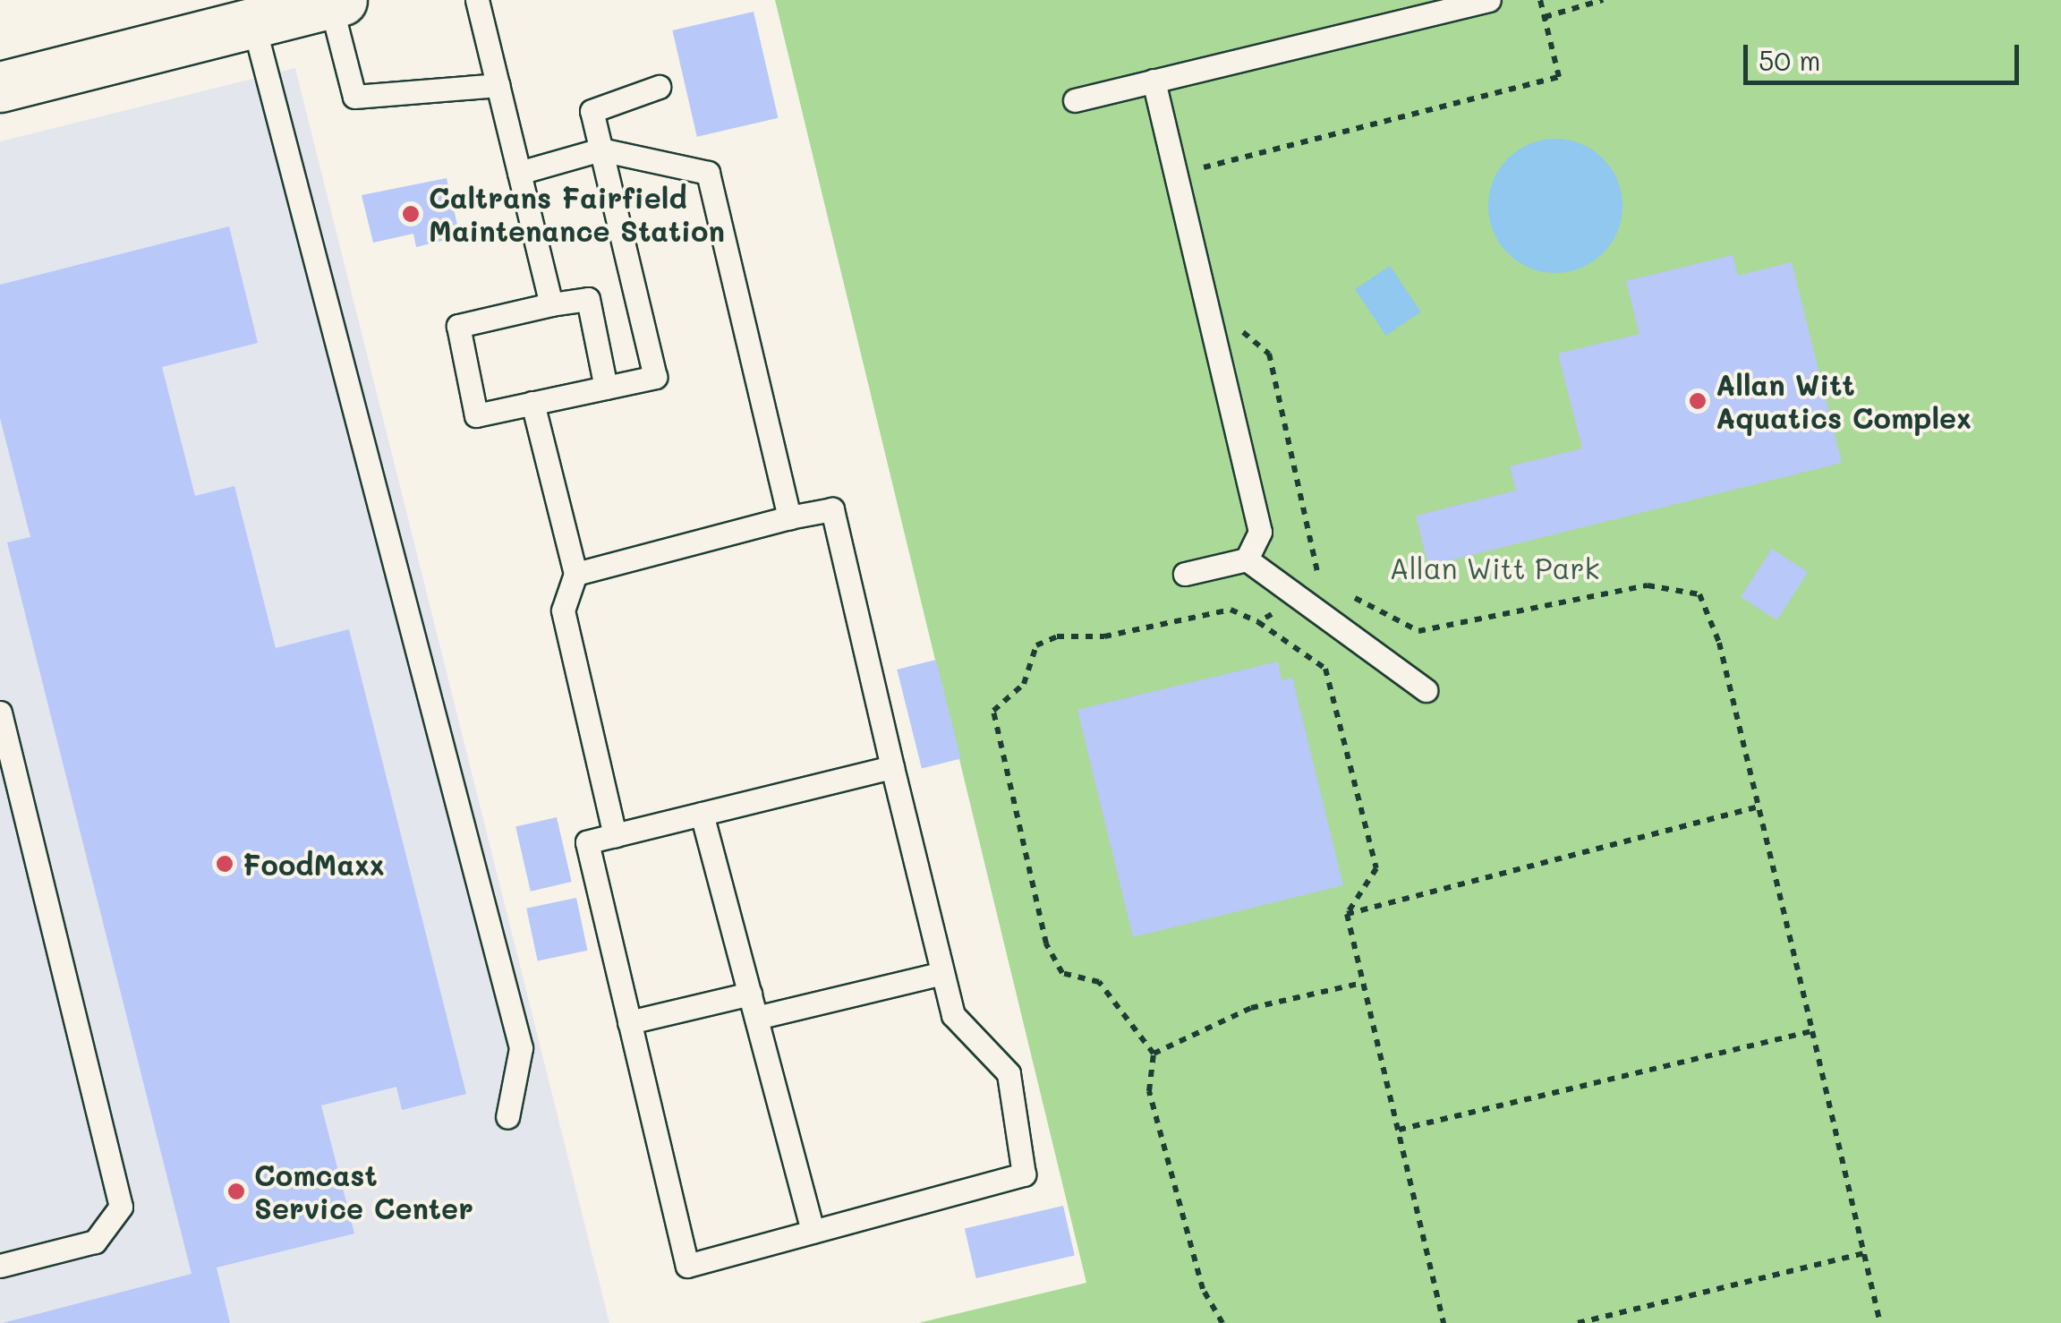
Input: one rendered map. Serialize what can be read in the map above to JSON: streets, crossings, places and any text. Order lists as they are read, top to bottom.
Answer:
{
  "parks": ["Allan Witt Park"],
  "places": [
    "Caltrans Fairfield Maintenance Station",
    "Allan Witt Aquatics Complex",
    "FoodMaxx",
    "Comcast Service Center"
  ],
  "scale_bar": "50 m"
}
